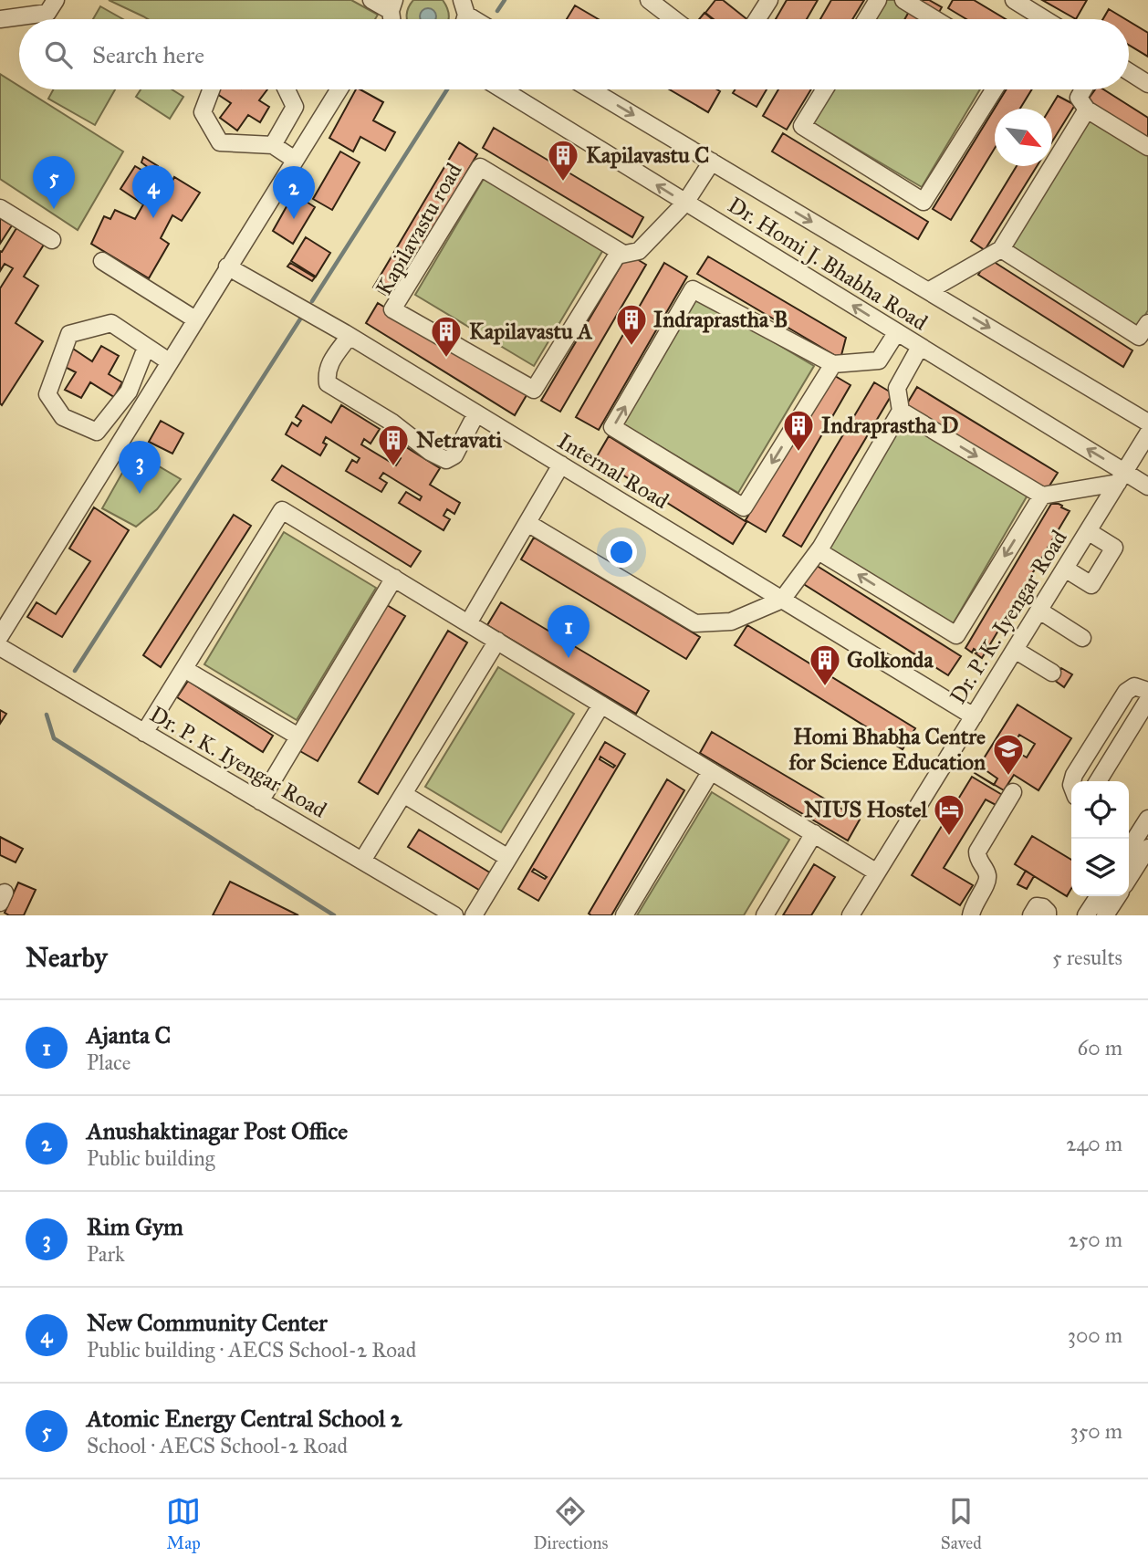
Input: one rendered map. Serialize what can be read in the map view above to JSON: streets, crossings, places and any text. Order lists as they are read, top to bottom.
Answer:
{
  "streets": {
    "street": [
      "Kapilavastu road",
      "Dr. Homi J. Bhabha Road",
      "Internal Road",
      "Dr. P. K. Iyengar Road"
    ]
  },
  "crossings": [
    ["Kapilavastu road", "Dr. Homi J. Bhabha Road"],
    ["Dr. Homi J. Bhabha Road", "Dr. P. K. Iyengar Road"],
    ["Internal Road", "Dr. P. K. Iyengar Road"]
  ],
  "places": {
    "building": [
      "Kapilavastu C",
      "Indraprastha B",
      "Kapilavastu A",
      "Indraprastha D",
      "Netravati",
      "Golkonda"
    ],
    "school or university": ["Homi Bhabha Centre for Science Education"],
    "hotel": ["NIUS Hostel"]
  },
  "north": "bottom right",
  "page": {
    "search": "Search here",
    "pins": [
      "5",
      "4",
      "2",
      "3",
      "1"
    ],
    "heading": ["Nearby", "5 results"],
    "list": [
      {
        "mark": "1",
        "name": "Ajanta C",
        "note": "Place",
        "value": "60 m"
      },
      {
        "mark": "2",
        "name": "Anushaktinagar Post Office",
        "note": "Public building",
        "value": "240 m"
      },
      {
        "mark": "3",
        "name": "Rim Gym",
        "note": "Park",
        "value": "250 m"
      },
      {
        "mark": "4",
        "name": "New Community Center",
        "note": "Public building · AECS School-2 Road",
        "value": "300 m"
      },
      {
        "mark": "5",
        "name": "Atomic Energy Central School 2",
        "note": "School · AECS School-2 Road",
        "value": "350 m"
      }
    ],
    "nav": ["Map", "Directions", "Saved"]
  }
}
